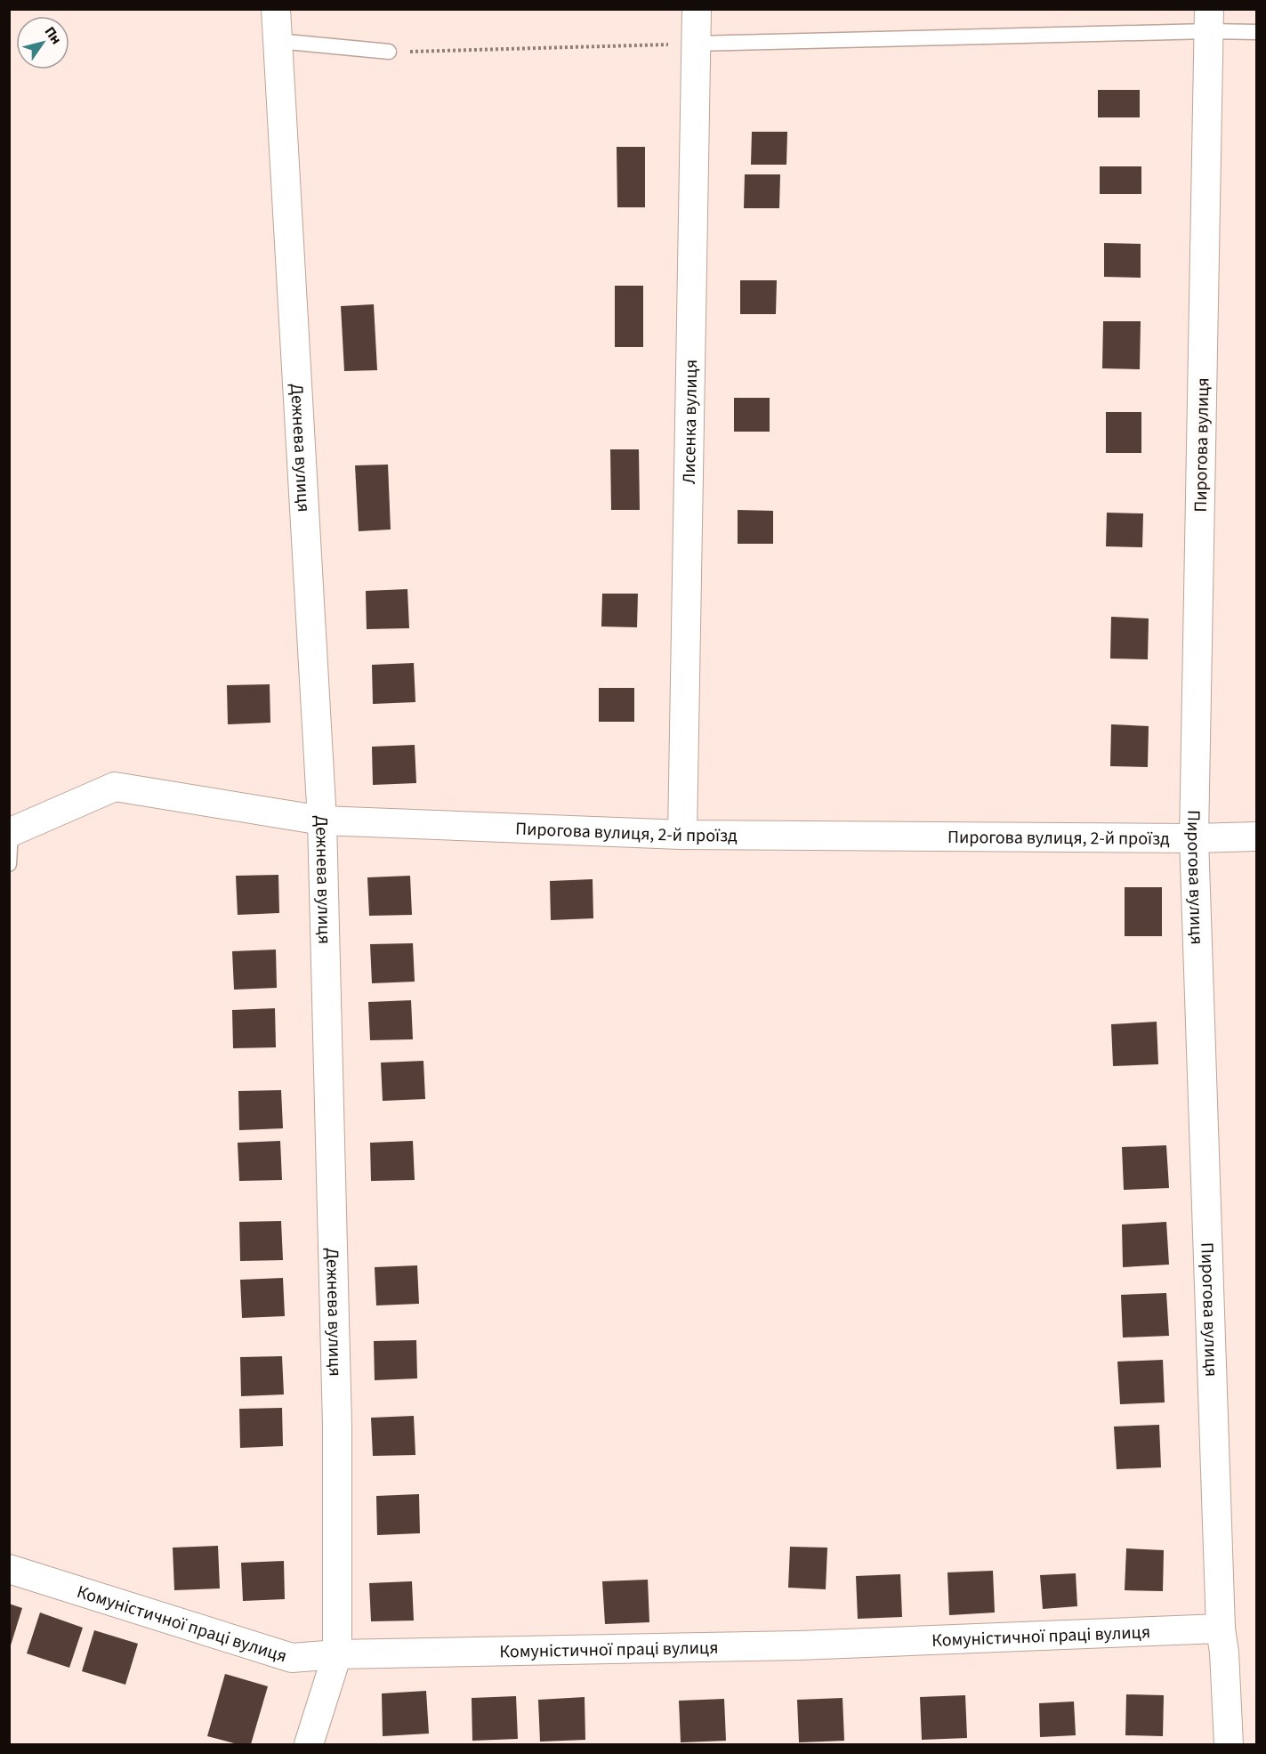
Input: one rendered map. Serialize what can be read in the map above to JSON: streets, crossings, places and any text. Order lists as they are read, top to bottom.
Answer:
{
  "streets": {
    "street": [
      "Лисенка вулиця",
      "Пирогова вулиця",
      "Дежнева вулиця",
      "Пирогова вулиця, 2-й проїзд",
      "Комуністичної праці вулиця"
    ]
  },
  "crossings": [
    ["Лисенка вулиця", "Пирогова вулиця, 2-й проїзд"],
    ["Пирогова вулиця", "Пирогова вулиця, 2-й проїзд"],
    ["Пирогова вулиця", "Комуністичної праці вулиця"],
    ["Дежнева вулиця", "Пирогова вулиця, 2-й проїзд"],
    ["Дежнева вулиця", "Комуністичної праці вулиця"]
  ],
  "north": "top right"
}
